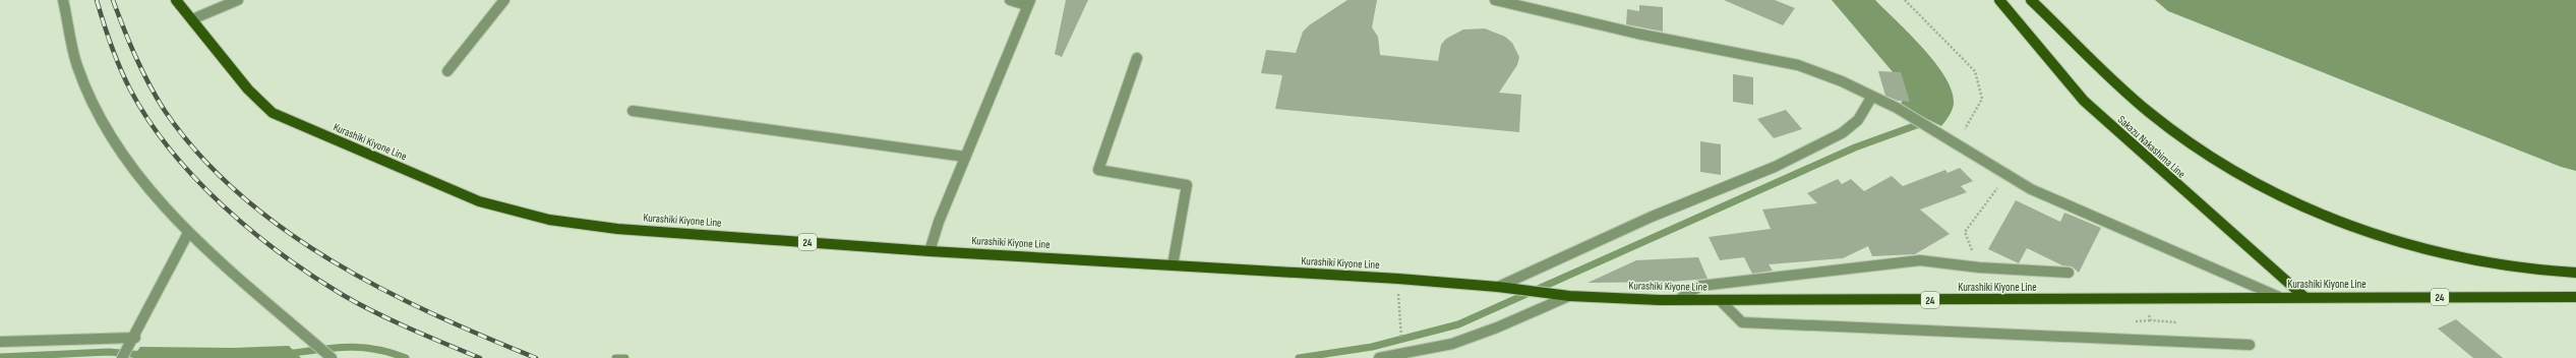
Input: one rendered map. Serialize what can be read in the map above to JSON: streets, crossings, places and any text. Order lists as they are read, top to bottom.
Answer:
{
  "streets": {
    "main road": ["Kurashiki Kiyone Line", "Sakazu Nakashima Line", "24"]
  },
  "crossings": [
    ["Kurashiki Kiyone Line", "Sakazu Nakashima Line"]
  ]
}
